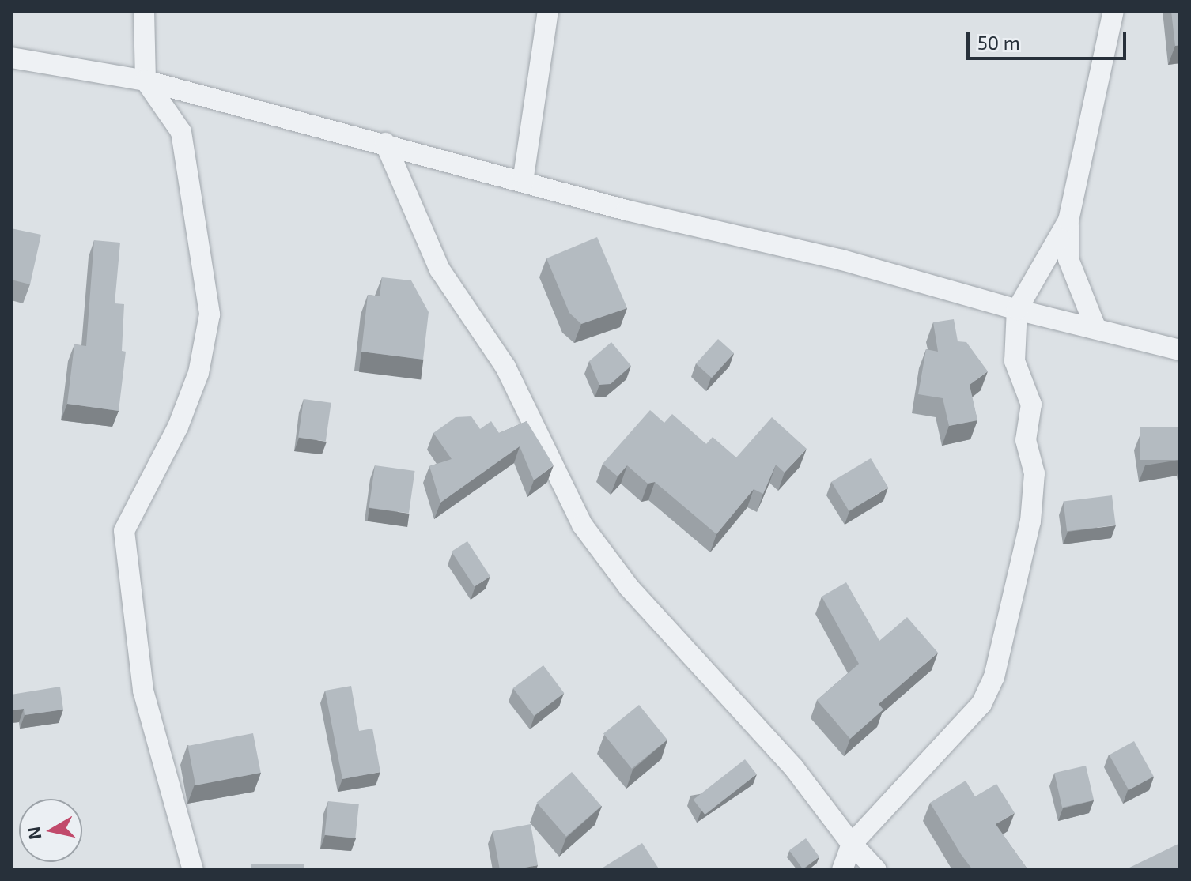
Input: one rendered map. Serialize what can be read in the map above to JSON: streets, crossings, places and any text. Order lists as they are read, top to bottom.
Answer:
{
  "scale_bar": "50 m",
  "north": "left"
}
